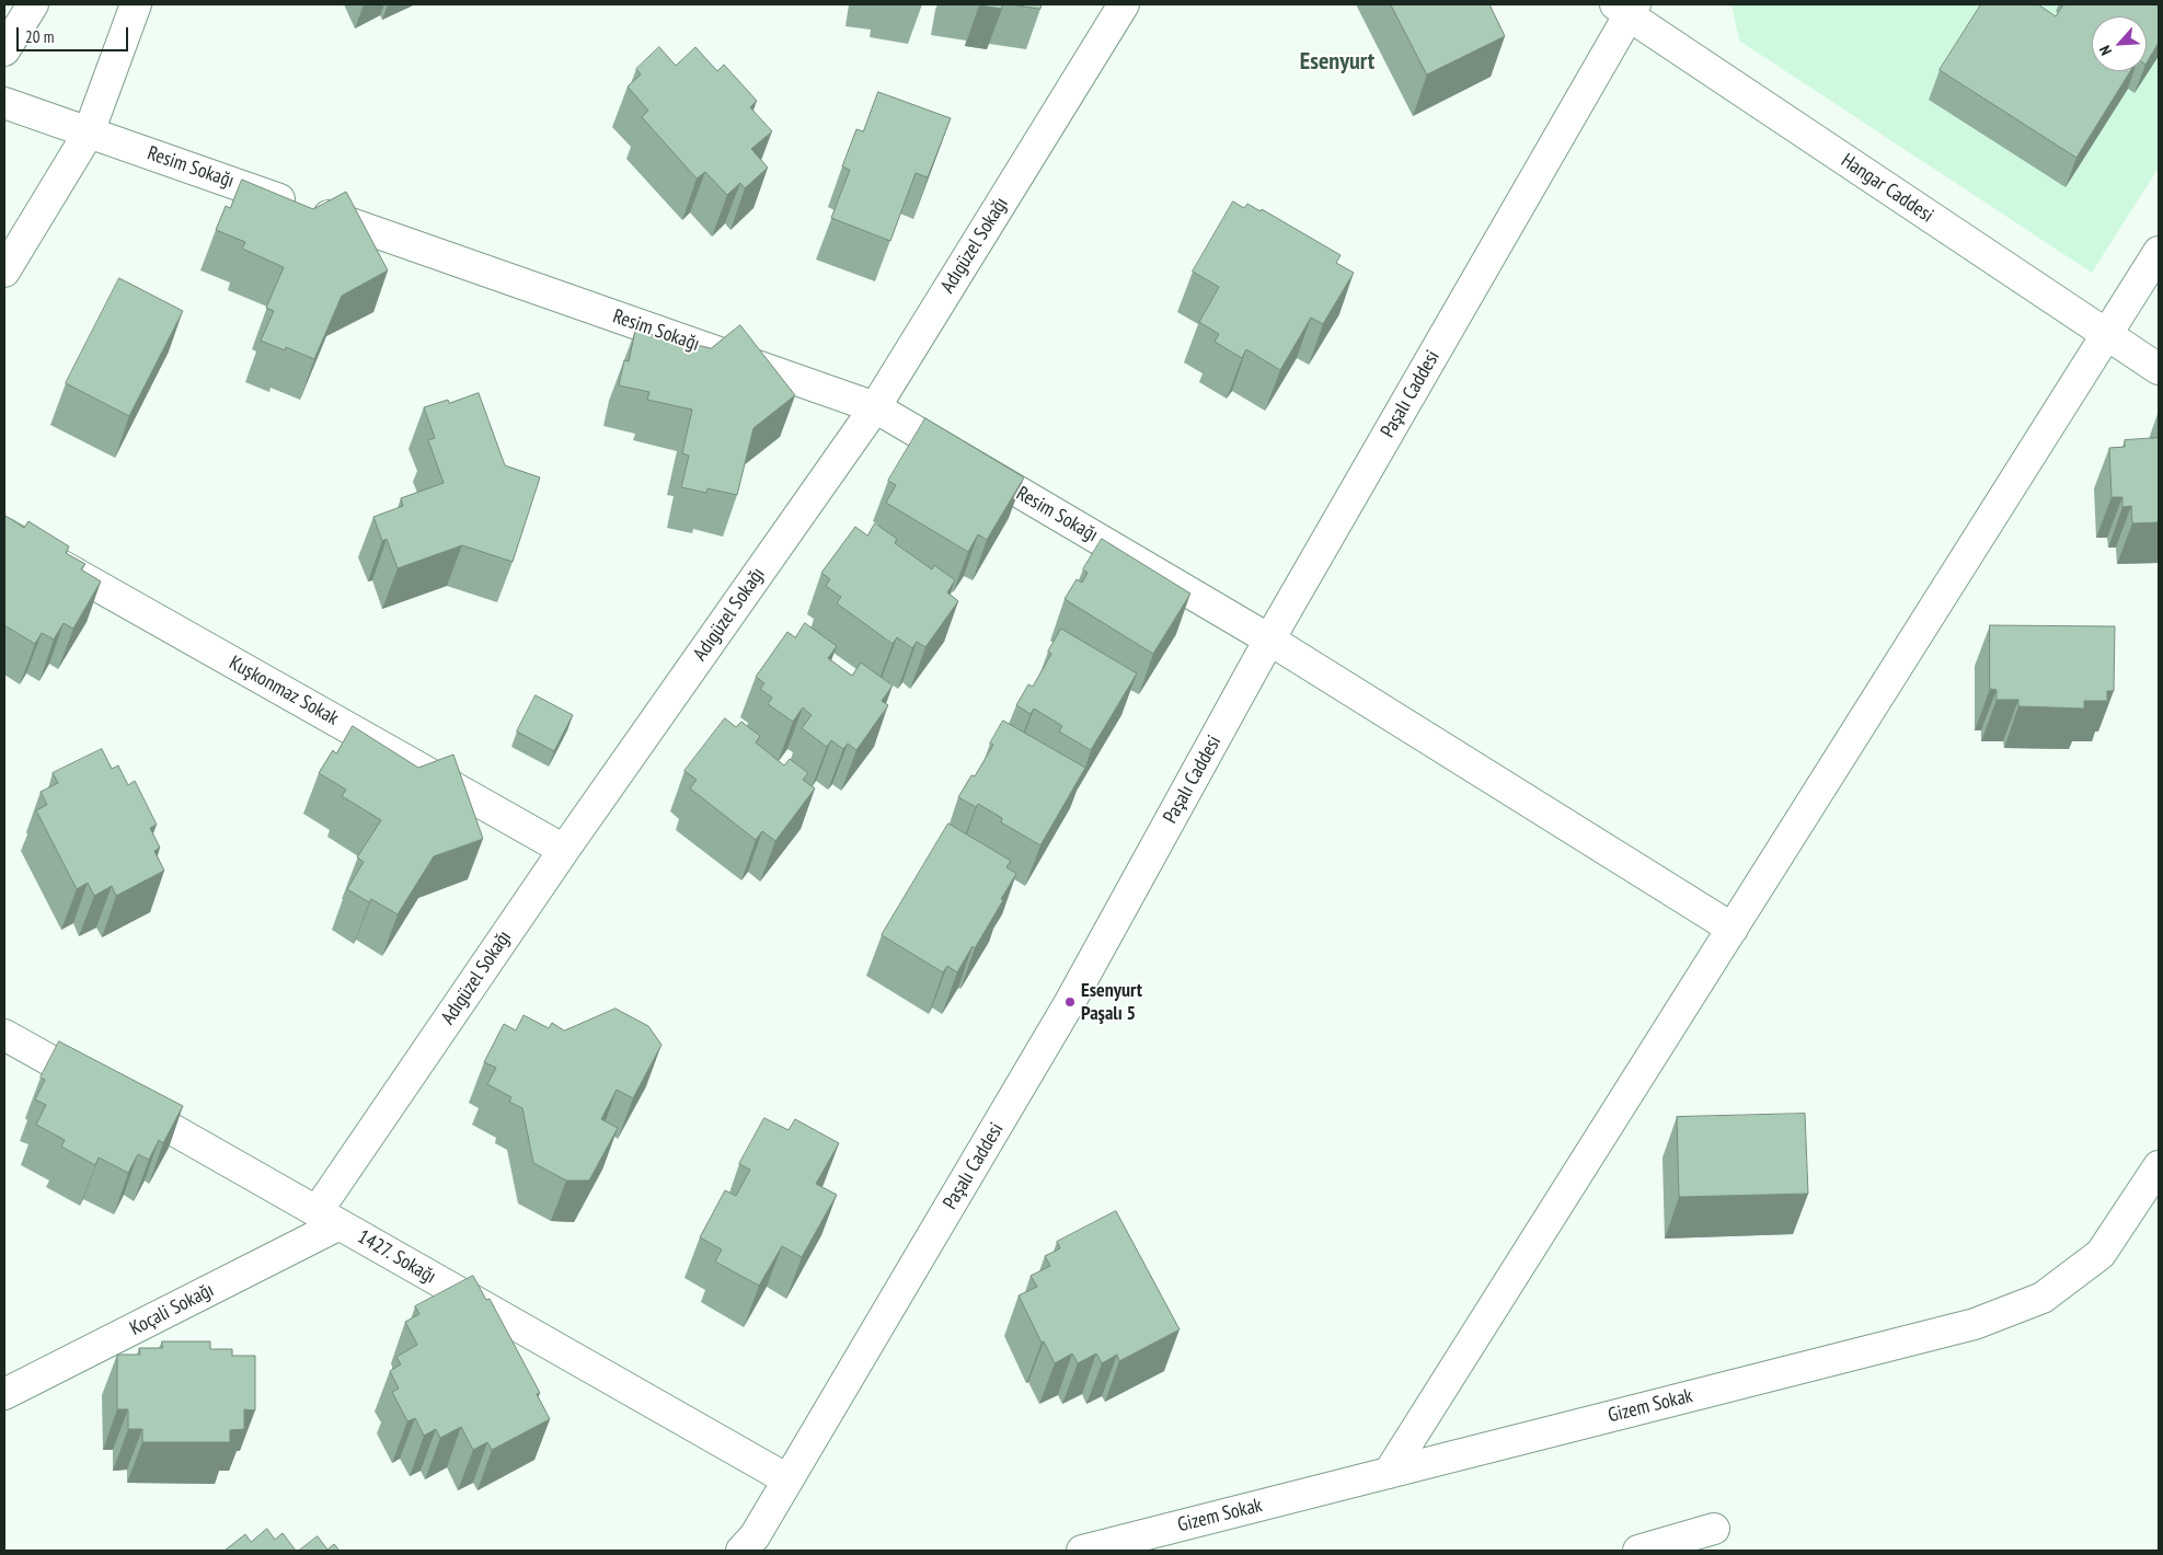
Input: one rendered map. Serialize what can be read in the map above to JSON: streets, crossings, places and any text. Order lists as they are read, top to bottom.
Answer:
{
  "streets": {
    "street": [
      "Resim Sokağı",
      "Hangar Caddesi",
      "Adıgüzel Sokağı",
      "Paşalı Caddesi",
      "Kuşkonmaz Sokak",
      "1427. Sokağı",
      "Koçali Sokağı",
      "Gizem Sokak"
    ]
  },
  "crossings": [
    ["Resim Sokağı", "Adıgüzel Sokağı"],
    ["Resim Sokağı", "Paşalı Caddesi"],
    ["Hangar Caddesi", "Paşalı Caddesi"],
    ["Adıgüzel Sokağı", "Kuşkonmaz Sokak"],
    ["Adıgüzel Sokağı", "1427. Sokağı"],
    ["Adıgüzel Sokağı", "Koçali Sokağı"],
    ["Paşalı Caddesi", "1427. Sokağı"],
    ["1427. Sokağı", "Koçali Sokağı"]
  ],
  "districts": ["Esenyurt"],
  "places": ["Esenyurt Paşalı 5"],
  "scale_bar": "20 m",
  "north": "bottom left"
}
